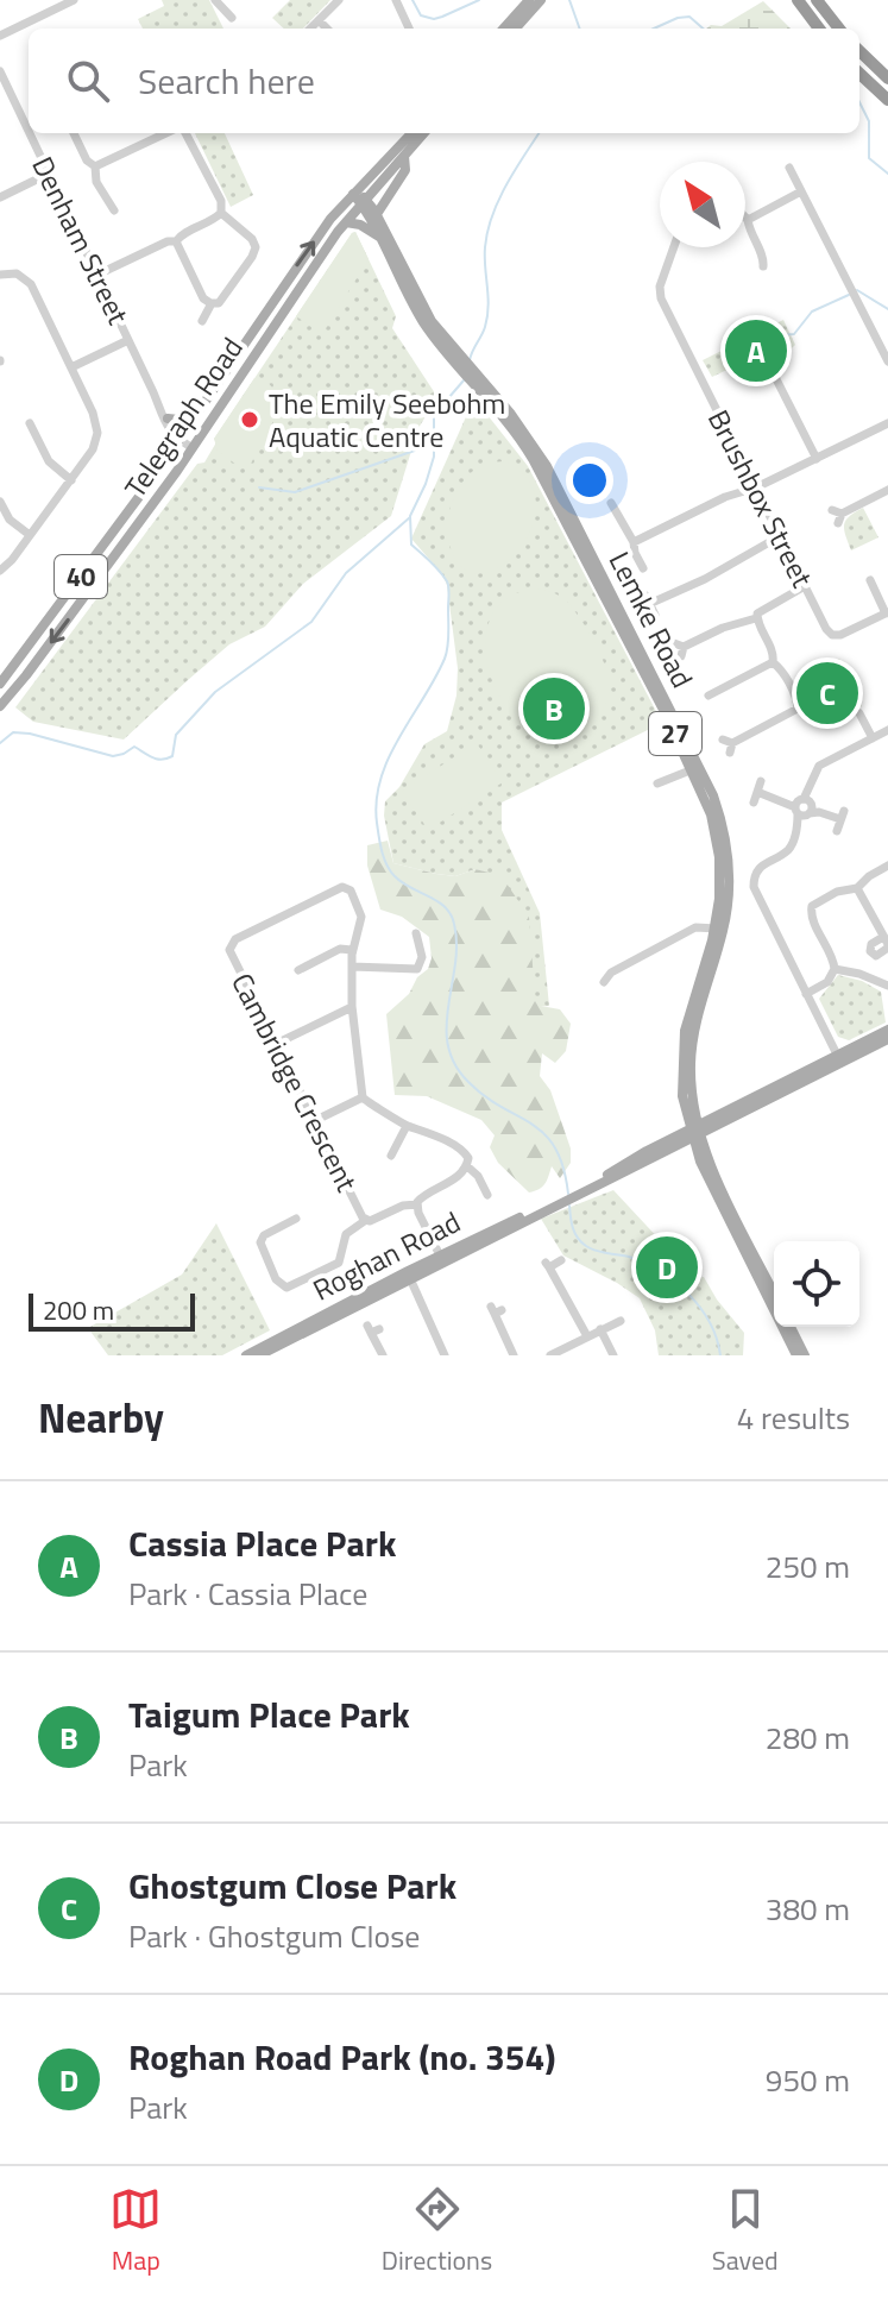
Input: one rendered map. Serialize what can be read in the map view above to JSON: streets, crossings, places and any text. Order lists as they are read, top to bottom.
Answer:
{
  "streets": {
    "main road": [
      "Telegraph Road",
      "40",
      "Lemke Road",
      "27",
      "Roghan Road"
    ],
    "street": ["Denham Street", "Brushbox Street", "Cambridge Crescent"]
  },
  "crossings": [
    ["Denham Street", "Telegraph Road"],
    ["Telegraph Road", "Lemke Road"],
    ["Lemke Road", "27"],
    ["Lemke Road", "Roghan Road"],
    ["27", "Roghan Road"]
  ],
  "places": ["The Emily Seebohm Aquatic Centre"],
  "scale_bar": "200 m",
  "north": "top left",
  "page": {
    "search": "Search here",
    "pins": [
      "A",
      "C",
      "B",
      "D"
    ],
    "scale": "200 m",
    "heading": ["Nearby", "4 results"],
    "list": [
      {
        "mark": "A",
        "name": "Cassia Place Park",
        "note": "Park · Cassia Place",
        "value": "250 m"
      },
      {
        "mark": "B",
        "name": "Taigum Place Park",
        "note": "Park",
        "value": "280 m"
      },
      {
        "mark": "C",
        "name": "Ghostgum Close Park",
        "note": "Park · Ghostgum Close",
        "value": "380 m"
      },
      {
        "mark": "D",
        "name": "Roghan Road Park (no. 354)",
        "note": "Park",
        "value": "950 m"
      }
    ],
    "nav": ["Map", "Directions", "Saved"]
  }
}
